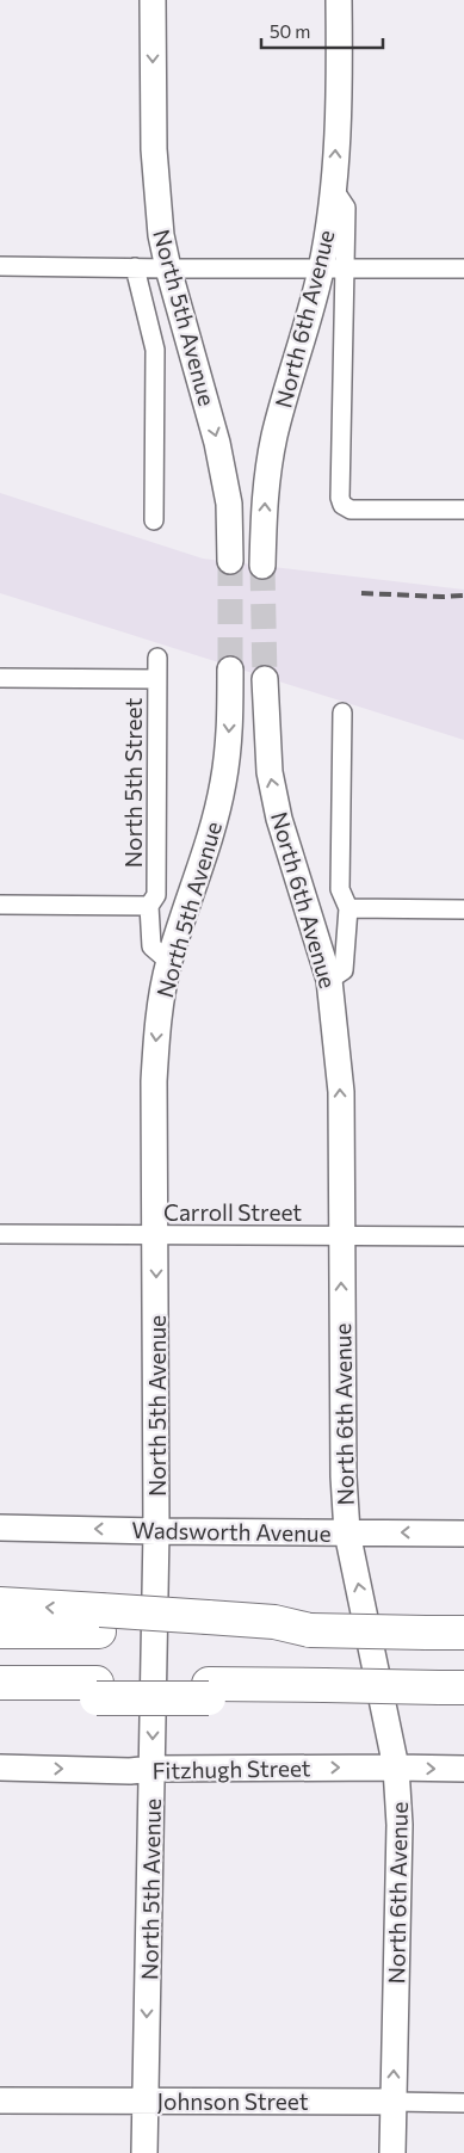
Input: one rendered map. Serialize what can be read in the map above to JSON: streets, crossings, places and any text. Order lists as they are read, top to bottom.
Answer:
{
  "streets": {
    "street": [
      "North 5th Avenue",
      "North 6th Avenue",
      "North 5th Street",
      "Carroll Street",
      "Wadsworth Avenue",
      "Fitzhugh Street",
      "Johnson Street"
    ]
  },
  "crossings": [
    ["North 5th Avenue", "North 5th Street"],
    ["North 5th Avenue", "Carroll Street"],
    ["North 5th Avenue", "Wadsworth Avenue"],
    ["North 5th Avenue", "Fitzhugh Street"],
    ["North 5th Avenue", "Johnson Street"],
    ["North 6th Avenue", "Carroll Street"],
    ["North 6th Avenue", "Wadsworth Avenue"],
    ["North 6th Avenue", "Fitzhugh Street"],
    ["North 6th Avenue", "Johnson Street"]
  ],
  "one_way": [
    "North 5th Avenue",
    "North 6th Avenue",
    "Wadsworth Avenue",
    "Fitzhugh Street"
  ],
  "scale_bar": "50 m"
}
